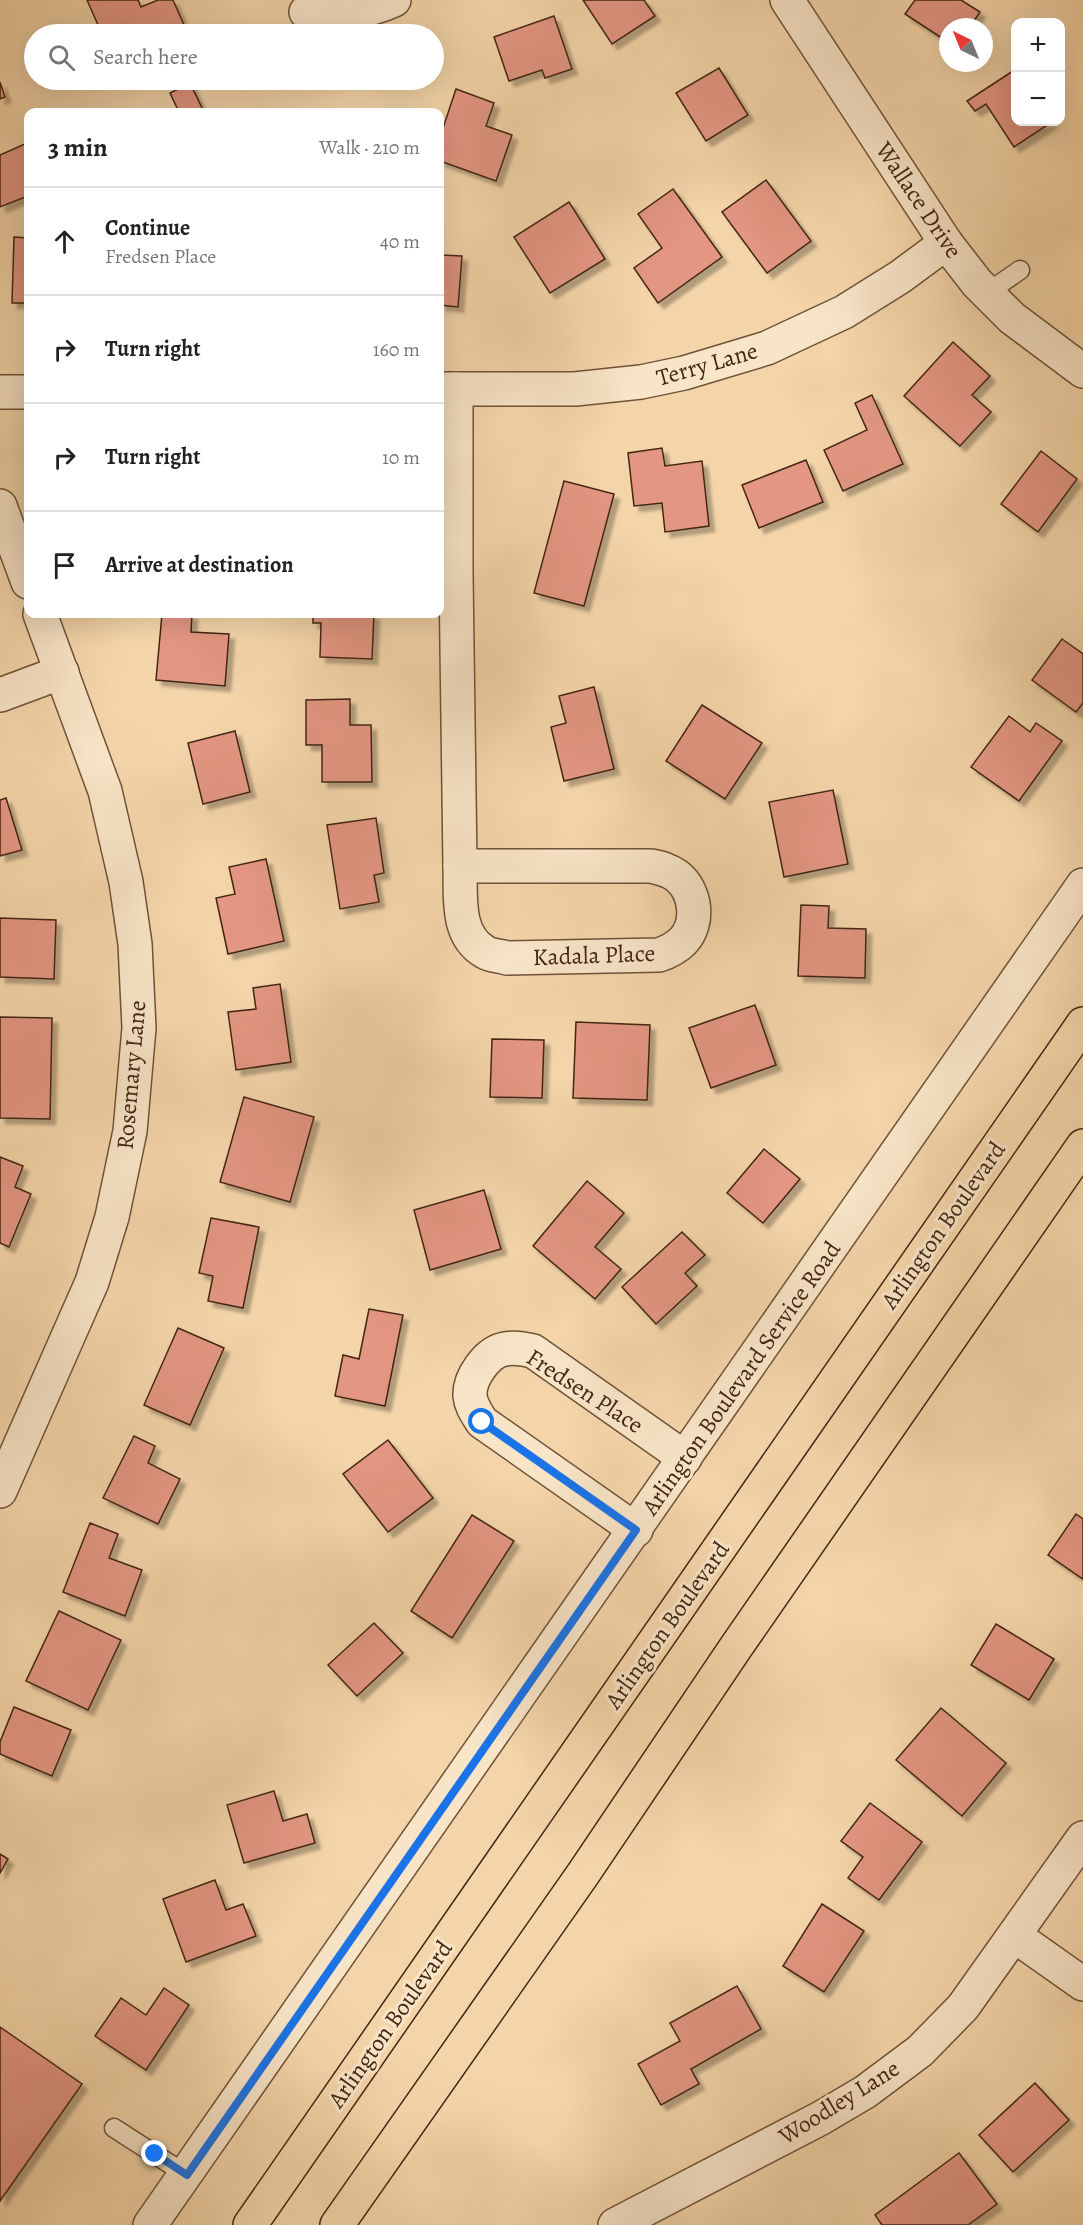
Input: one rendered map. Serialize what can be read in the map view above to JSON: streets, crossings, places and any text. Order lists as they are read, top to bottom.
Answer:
{
  "streets": {
    "highway": ["Arlington Boulevard"],
    "street": [
      "Wallace Drive",
      "Terry Lane",
      "Kadala Place",
      "Rosemary Lane",
      "Arlington Boulevard Service Road",
      "Fredsen Place",
      "Woodley Lane"
    ]
  },
  "crossings": [
    ["Wallace Drive", "Terry Lane"],
    ["Terry Lane", "Kadala Place"],
    ["Arlington Boulevard Service Road", "Fredsen Place"]
  ],
  "north": "top left",
  "page": {
    "map_buttons": ["+", "−"],
    "search": "Search here",
    "heading": ["3 min", "Walk · 210 m"],
    "list": [
      ["Continue", "Fredsen Place", "40 m"],
      ["Turn right", "160 m"],
      ["Turn right", "10 m"],
      "Arrive at destination"
    ]
  }
}
